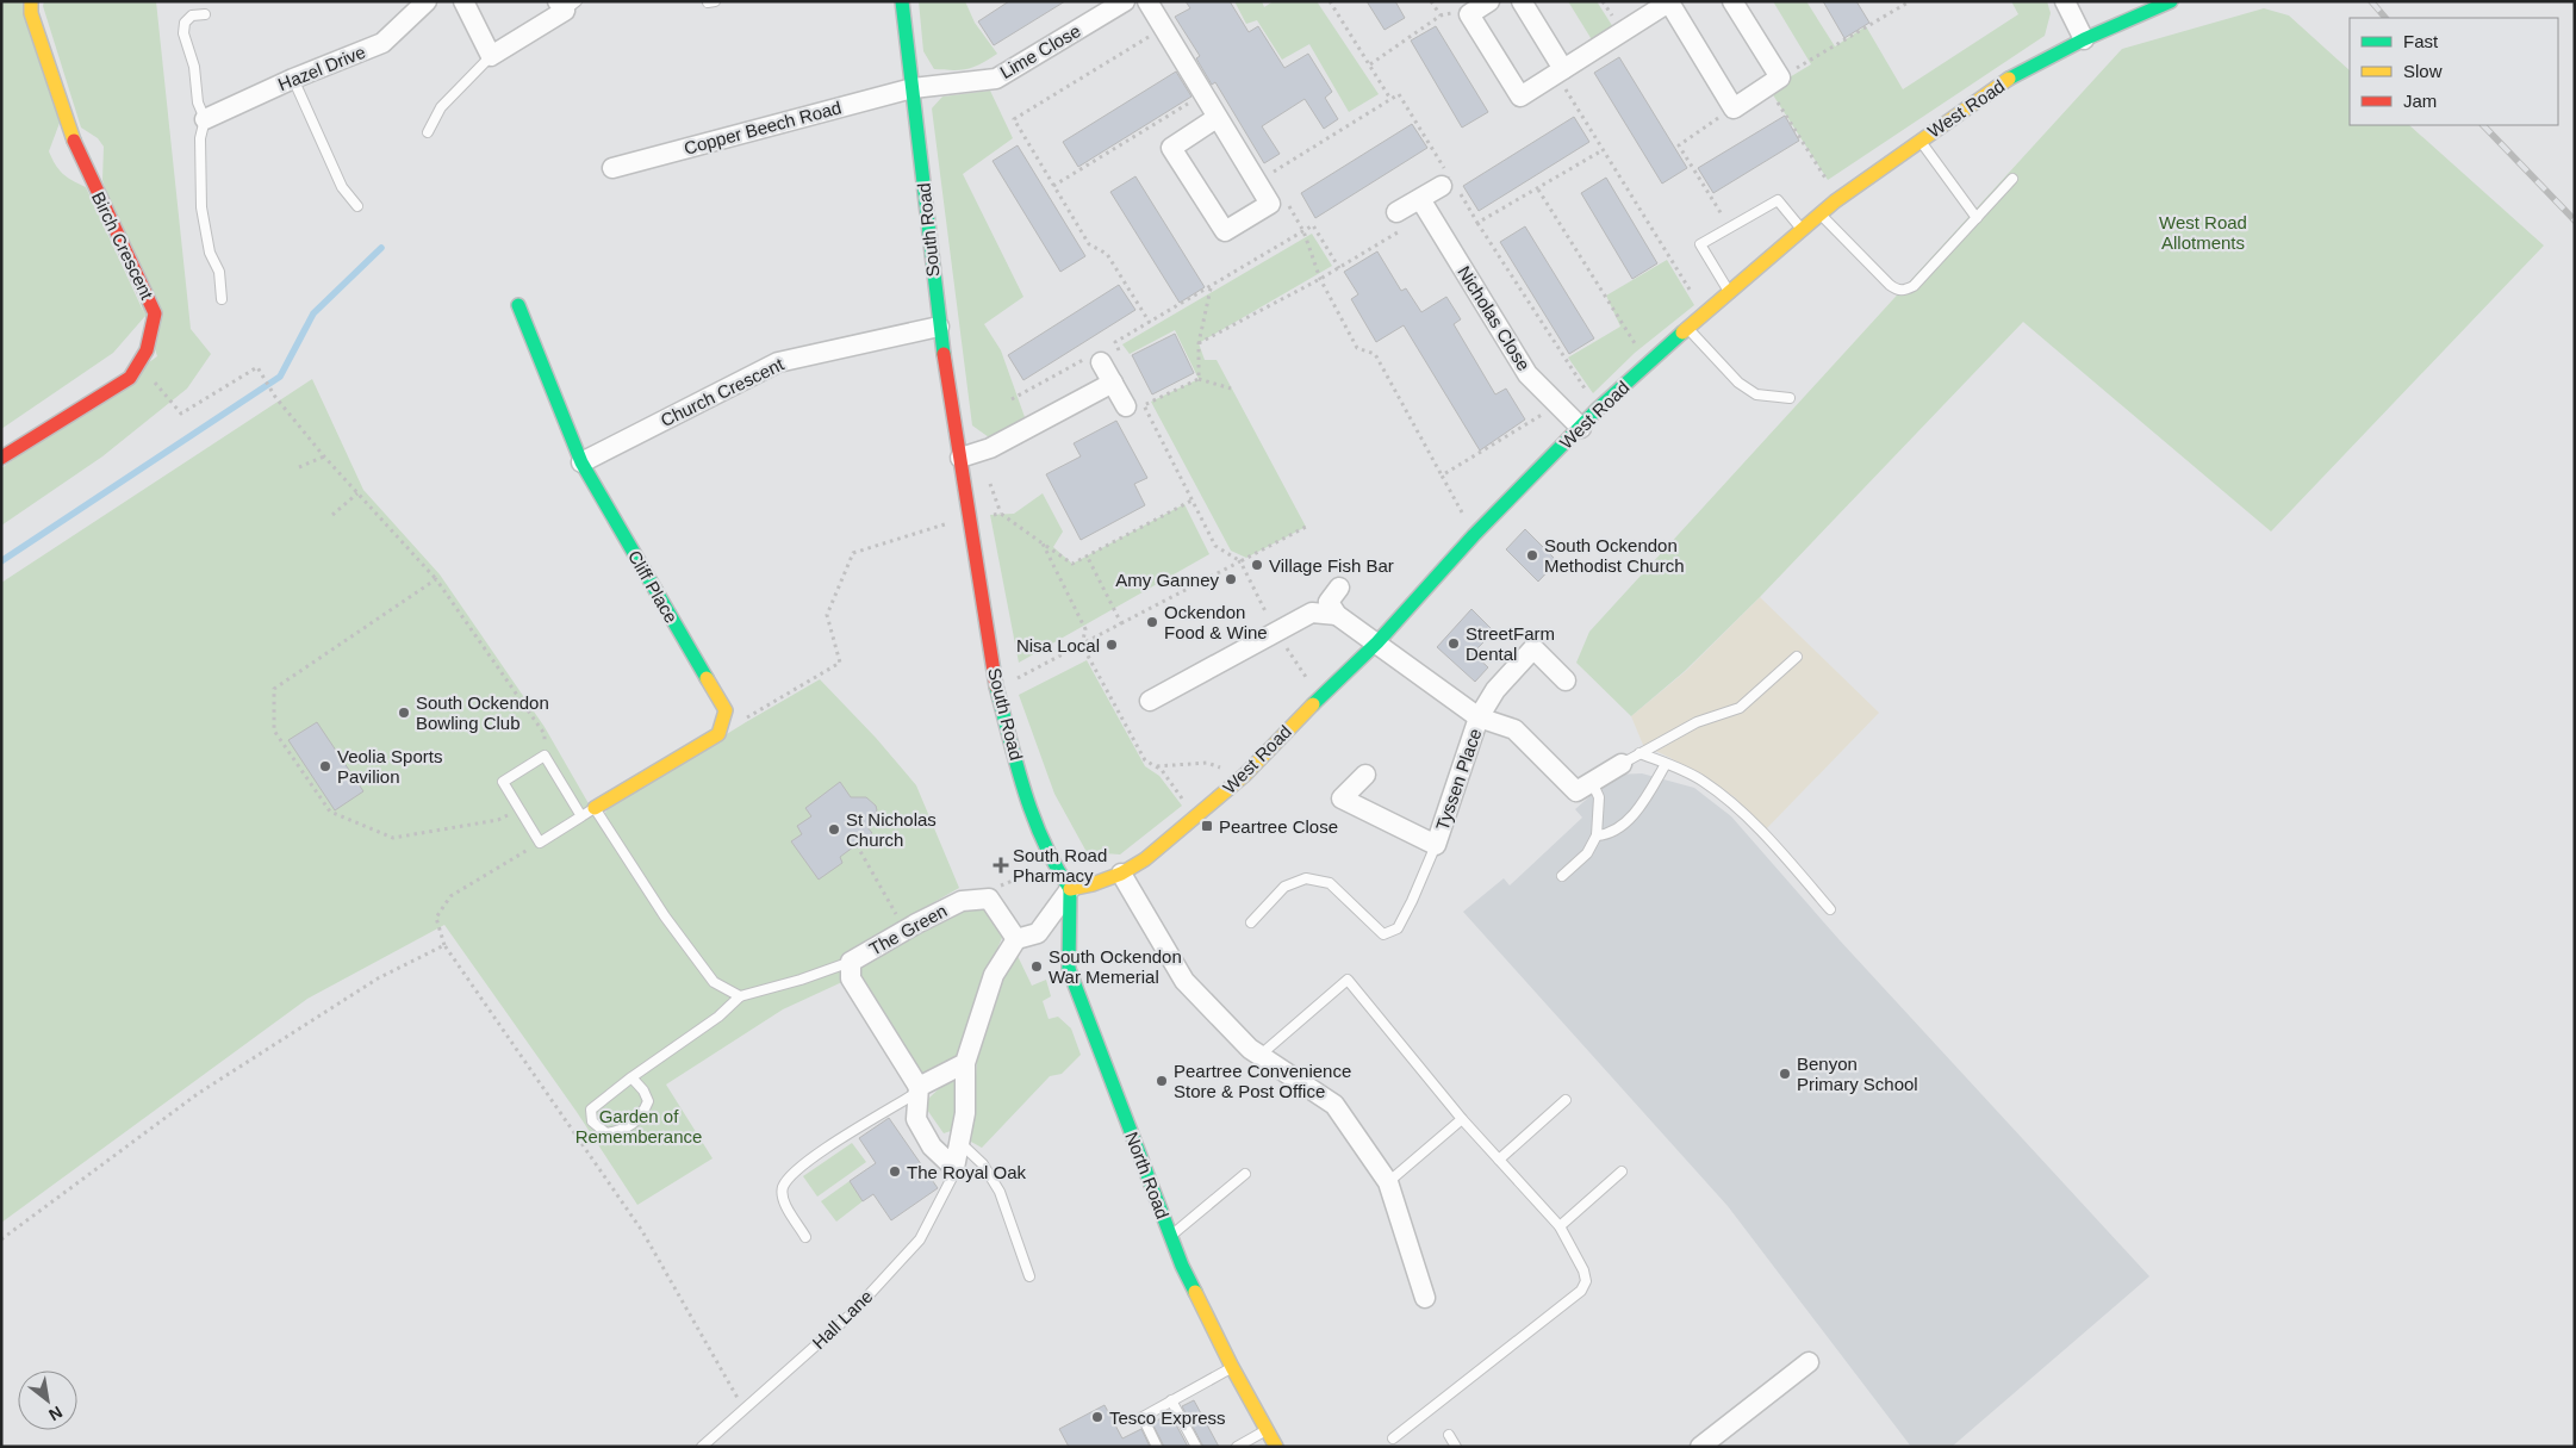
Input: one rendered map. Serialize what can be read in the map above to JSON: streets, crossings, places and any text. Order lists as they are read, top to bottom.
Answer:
{
  "streets": {
    "street": [
      "Lime Close",
      "Hazel Drive",
      "West Road",
      "Copper Beech Road",
      "South Road",
      "Birch Crescent",
      "Nicholas Close",
      "Church Crescent",
      "Cliff Place",
      "Tyssen Place",
      "The Green",
      "North Road"
    ],
    "lane": ["Hall Lane"]
  },
  "crossings": [
    ["Lime Close", "Copper Beech Road"],
    ["Lime Close", "South Road"],
    ["West Road", "South Road"],
    ["West Road", "Nicholas Close"],
    ["West Road", "Tyssen Place"],
    ["West Road", "North Road"],
    ["Copper Beech Road", "South Road"],
    ["South Road", "Church Crescent"],
    ["South Road", "North Road"],
    ["Church Crescent", "Cliff Place"]
  ],
  "parks": ["West Road Allotments", "Garden of Rememberance"],
  "places": {
    "other": [
      "South Ockendon Methodist Church",
      "Village Fish Bar",
      "Amy Ganney",
      "Ockendon Food & Wine",
      "StreetFarm Dental",
      "Nisa Local",
      "South Ockendon Bowling Club",
      "Veolia Sports Pavilion",
      "St Nicholas Church",
      "South Ockendon War Memerial",
      "Benyon Primary School",
      "Peartree Convenience Store & Post Office",
      "The Royal Oak",
      "Tesco Express"
    ],
    "transit": ["Peartree Close"],
    "health": ["South Road Pharmacy"]
  },
  "legend": ["Fast", "Slow", "Jam"],
  "north": "bottom right"
}
